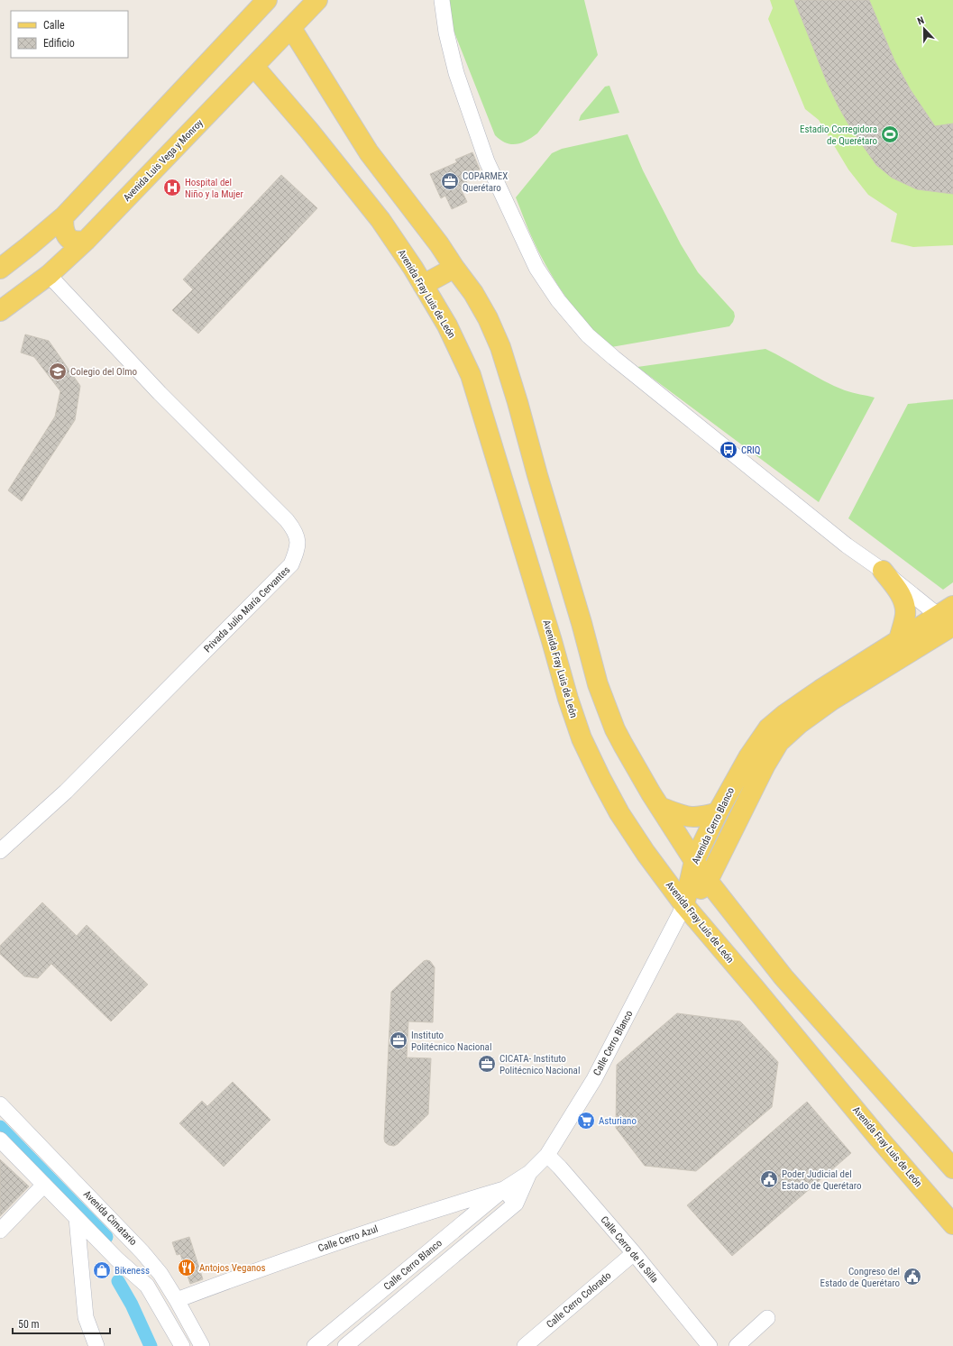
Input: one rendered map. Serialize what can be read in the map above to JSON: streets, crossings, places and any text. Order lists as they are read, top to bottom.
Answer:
{
  "streets": {
    "main road": ["Avenida Luis Vega y Monroy", "Avenida Fray Luis de León", "Avenida Cerro Blanco"],
    "street": [
      "Privada Julio María Cervantes",
      "Calle Cerro Blanco",
      "Avenida Cimatario",
      "Calle Cerro Azul",
      "Calle Cerro de la Silla",
      "Calle Cerro Colorado"
    ]
  },
  "crossings": [
    ["Avenida Luis Vega y Monroy", "Avenida Fray Luis de León"],
    ["Avenida Luis Vega y Monroy", "Privada Julio María Cervantes"],
    ["Avenida Fray Luis de León", "Avenida Cerro Blanco"],
    ["Avenida Fray Luis de León", "Calle Cerro Blanco"],
    ["Avenida Cerro Blanco", "Calle Cerro Blanco"],
    ["Calle Cerro Blanco", "Calle Cerro Azul"],
    ["Calle Cerro Blanco", "Calle Cerro de la Silla"],
    ["Avenida Cimatario", "Calle Cerro Azul"],
    ["Calle Cerro de la Silla", "Calle Cerro Colorado"]
  ],
  "places": {
    "sports": ["Estadio Corregidora de Querétaro"],
    "office": ["COPARMEX Querétaro", "Instituto Politécnico Nacional", "CICATA- Instituto Politécnico Nacional"],
    "hospital": ["Hospital del Niño y la Mujer"],
    "school or university": ["Colegio del Olmo"],
    "bus stop": ["CRIQ"],
    "supermarket": ["Asturiano"],
    "public building": ["Poder Judicial del Estado de Querétaro", "Congreso del Estado de Querétaro"],
    "restaurant": ["Antojos Veganos"],
    "shop": ["Bikeness"]
  },
  "legend": ["Calle", "Edificio"],
  "scale_bar": "50 m",
  "north": "top"
}
